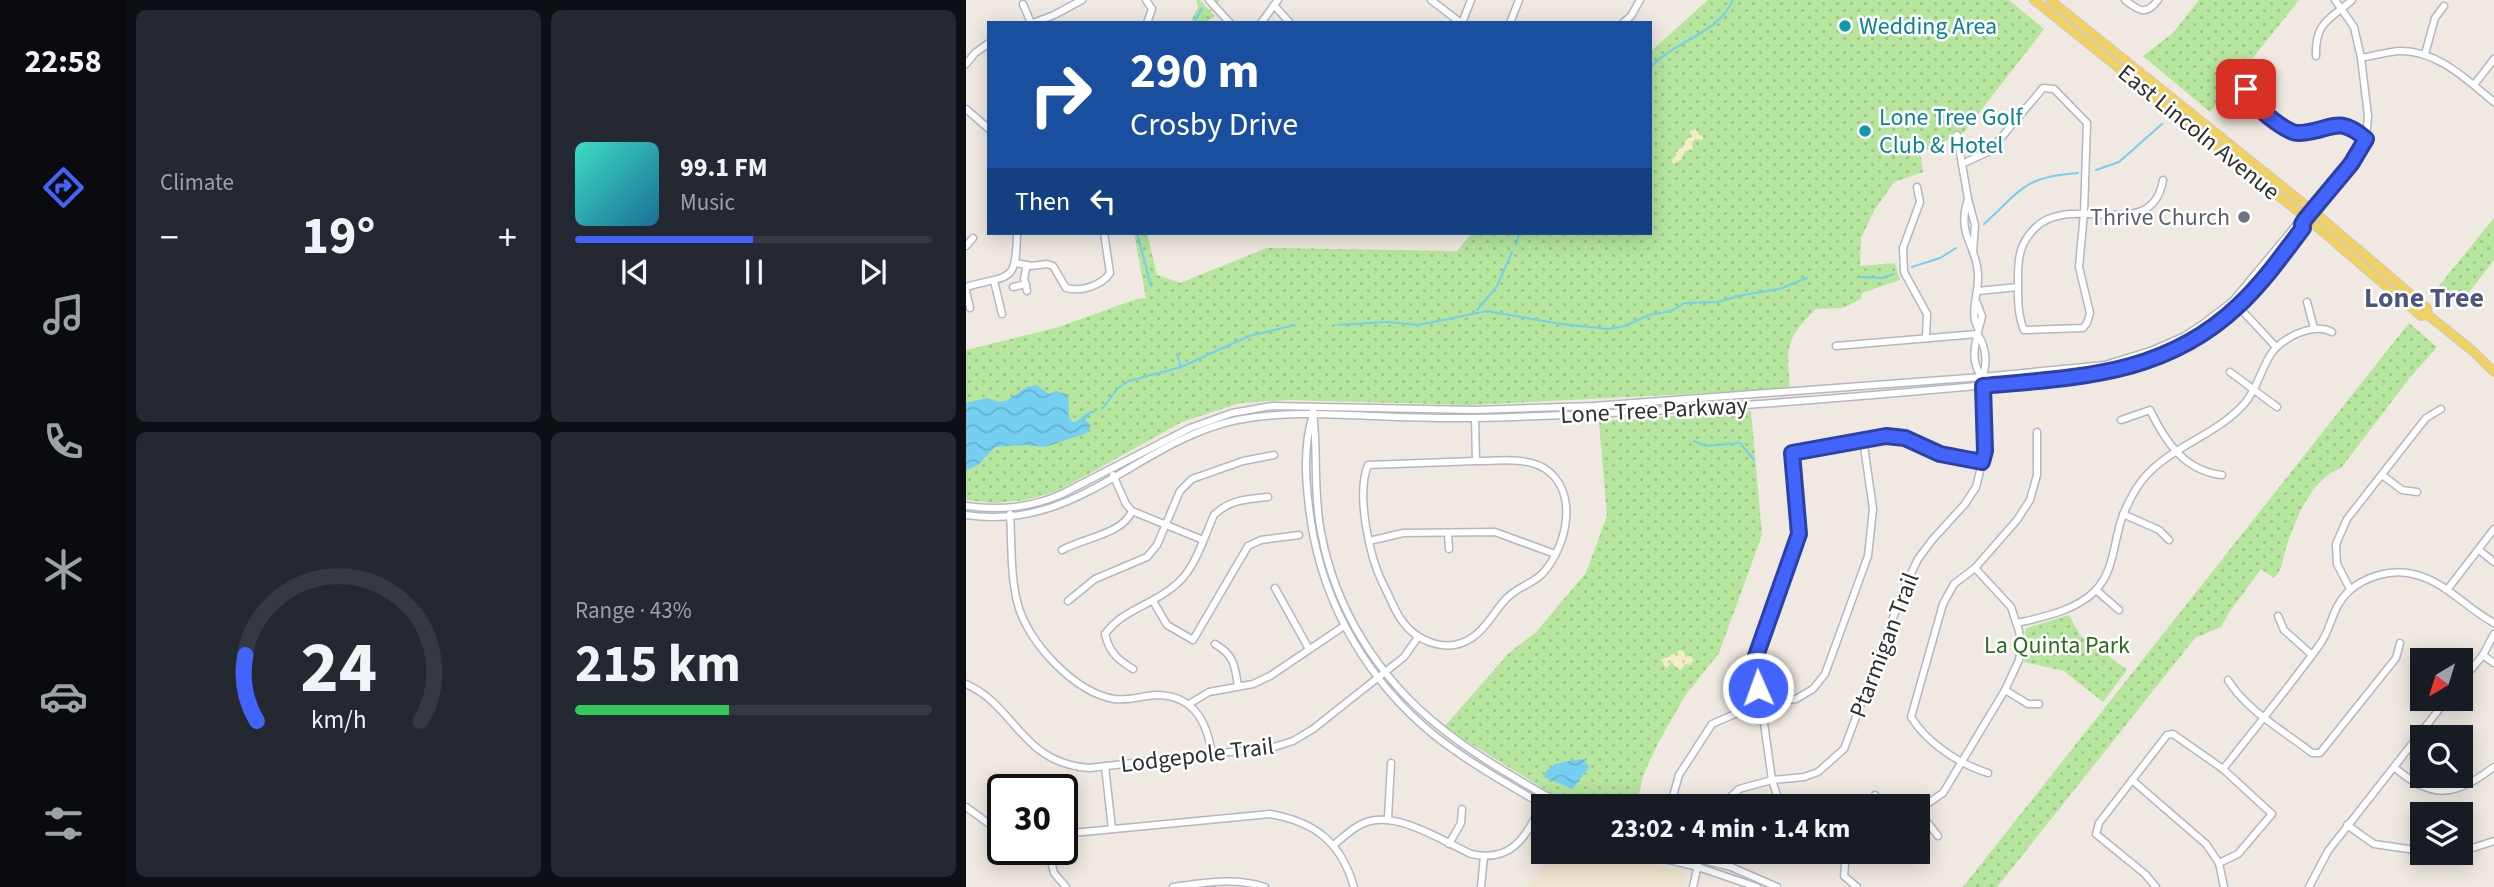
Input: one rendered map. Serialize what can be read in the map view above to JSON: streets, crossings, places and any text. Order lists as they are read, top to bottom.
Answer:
{
  "streets": {
    "main road": ["East Lincoln Avenue"],
    "street": ["Lone Tree Parkway", "Ptarmigan Trail", "Lodgepole Trail"]
  },
  "crossings": [
    ["East Lincoln Avenue", "Lone Tree Parkway"],
    ["Lone Tree Parkway", "Ptarmigan Trail"]
  ],
  "districts": ["Lone Tree"],
  "parks": ["La Quinta Park"],
  "places": ["Wedding Area", "Lone Tree Golf Club & Hotel", "Thrive Church"],
  "north": "bottom left",
  "page": {
    "tabs": "22:58",
    "tile": [
      "Climate",
      ["Range · 43%", "215 km"]
    ],
    "turn": ["290 m", "Crosby Drive"],
    "song": ["99.1 FM", "Music"],
    "then": "Then",
    "heat": ["−", "19°", "+"],
    "limit": "30",
    "trip": "23:02 · 4 min · 1.4 km",
    "gauge": ["24", "km/h"]
  }
}
